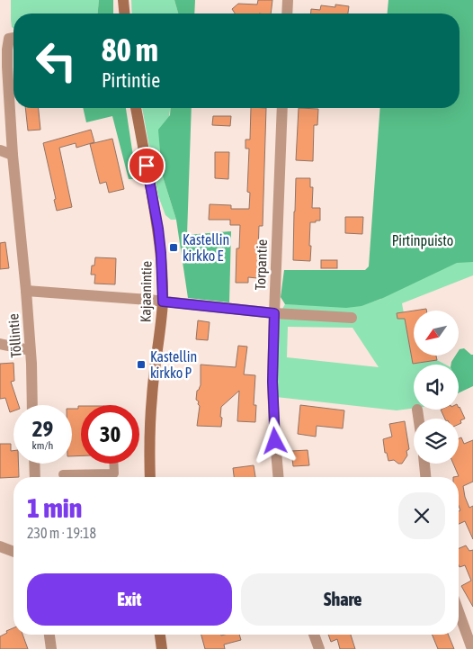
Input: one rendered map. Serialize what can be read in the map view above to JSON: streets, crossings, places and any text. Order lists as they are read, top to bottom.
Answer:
{
  "streets": {
    "main road": ["Kajaanintie"],
    "street": ["Torpantie", "Töllintie"]
  },
  "parks": ["Pirtinpuisto"],
  "places": {
    "transit": ["Kastellin kirkko E", "Kastellin kirkko P"]
  },
  "north": "bottom left",
  "page": {
    "turn": ["80 m", "Pirtintie"],
    "speed": "29 km/h",
    "limit": "30",
    "heading": ["1 min", "230 m · 19:18"],
    "buttons": ["Exit", "Share"]
  }
}
